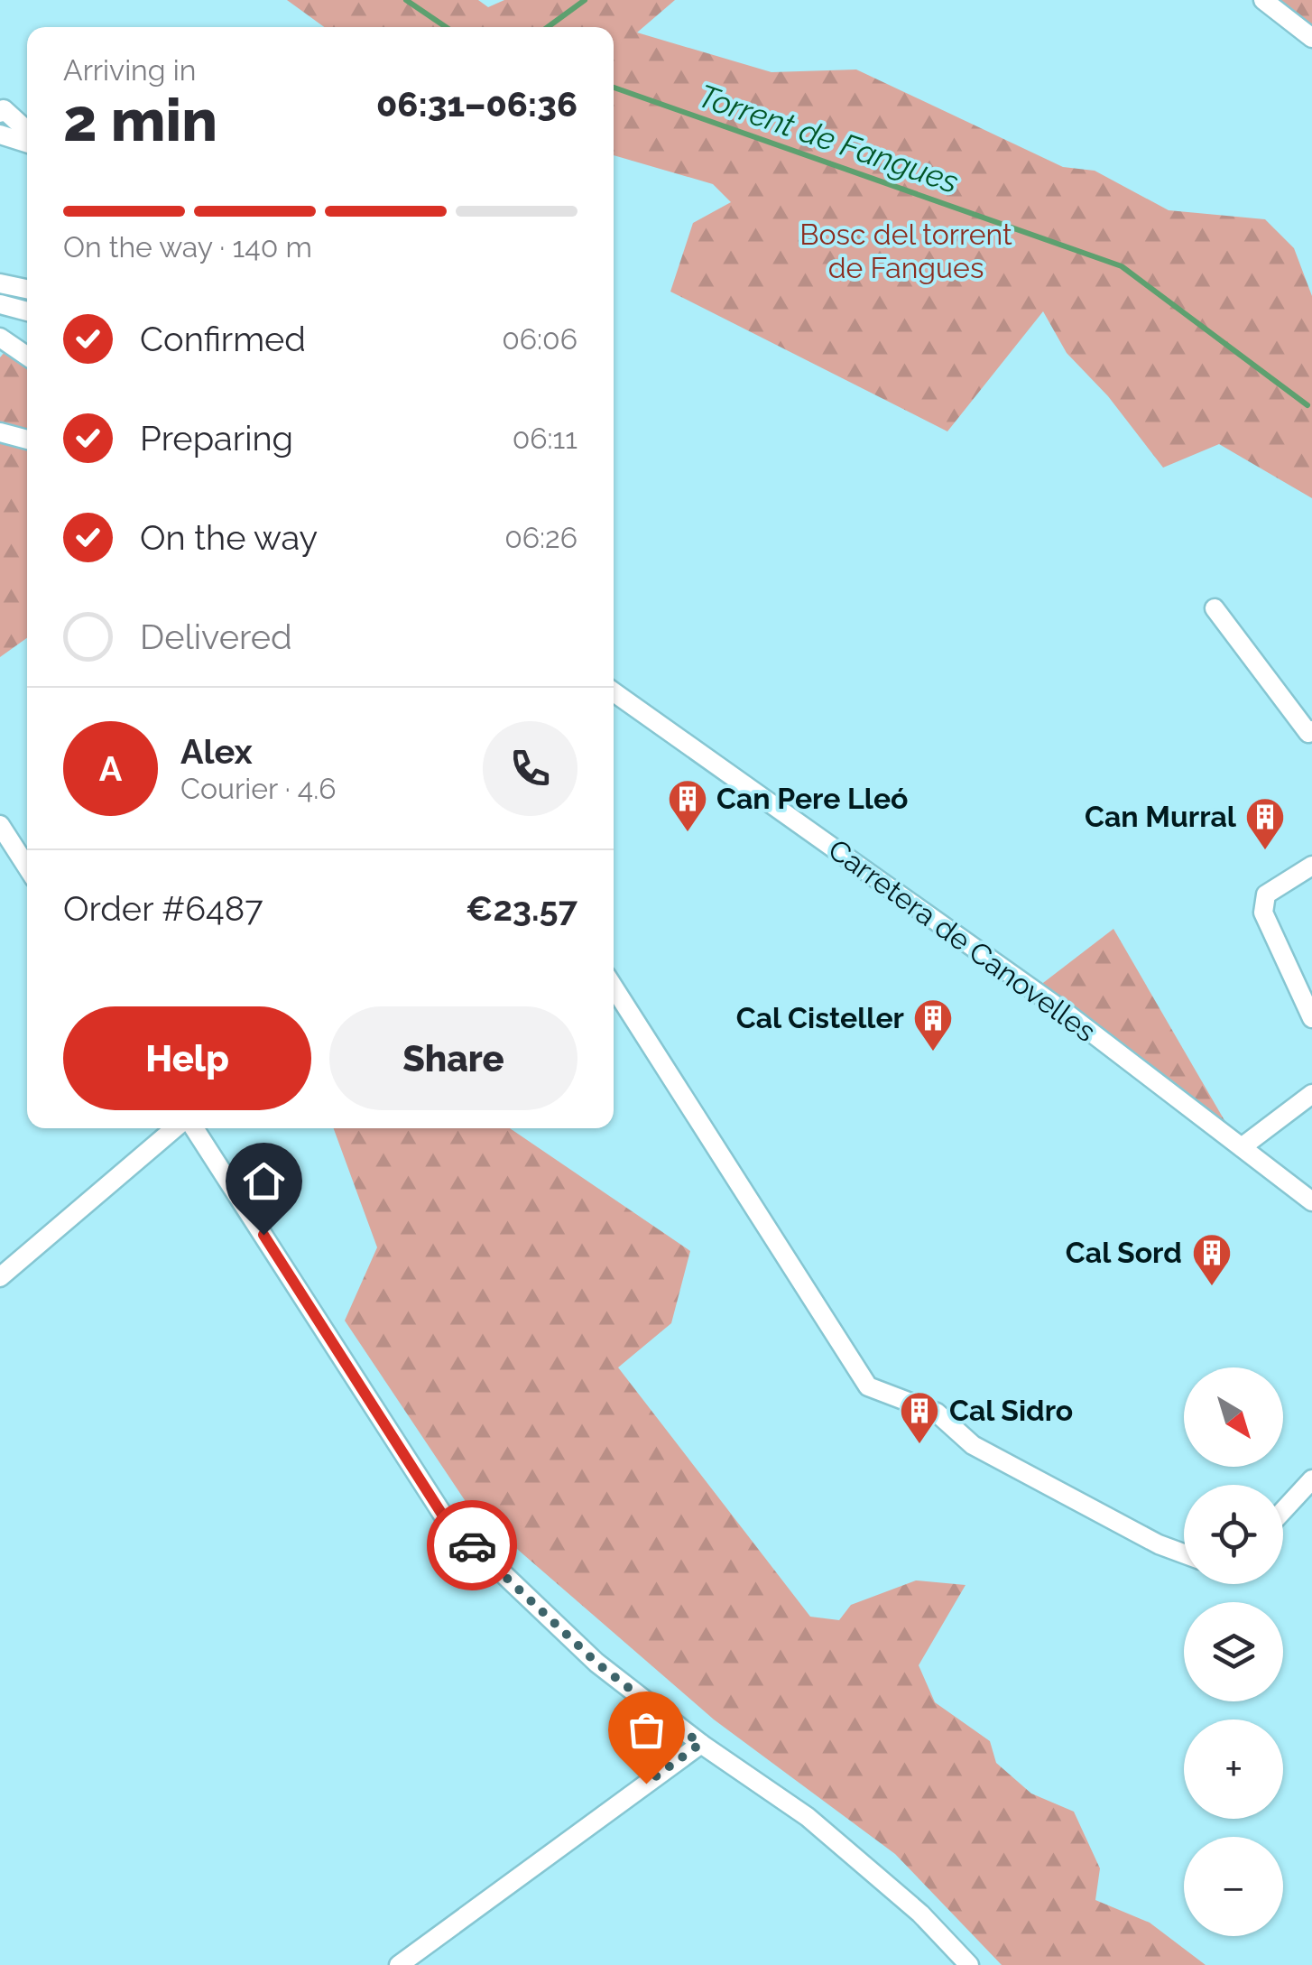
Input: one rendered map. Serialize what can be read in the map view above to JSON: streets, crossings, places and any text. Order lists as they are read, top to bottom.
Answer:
{
  "streets": {
    "street": ["Carretera de Canovelles"]
  },
  "water": ["Torrent de Fangues"],
  "parks": ["Bosc del torrent de Fangues"],
  "places": {
    "building": [
      "Can Pere Lleó",
      "Can Murral",
      "Cal Cisteller",
      "Cal Sord",
      "Cal Sidro"
    ]
  },
  "north": "bottom right",
  "page": {
    "heading": ["2 min", "Arriving in", "06:31–06:36"],
    "panel": [
      "Alex",
      "Courier · 4.6",
      "Order #6487",
      "€23.57"
    ],
    "bar": "On the way · 140 m",
    "list": [
      ["Confirmed", "06:06"],
      ["Preparing", "06:11"],
      ["On the way", "06:26"],
      "Delivered"
    ],
    "round": "A",
    "buttons": ["Help", "Share"],
    "map_buttons": ["+", "−"]
  }
}
